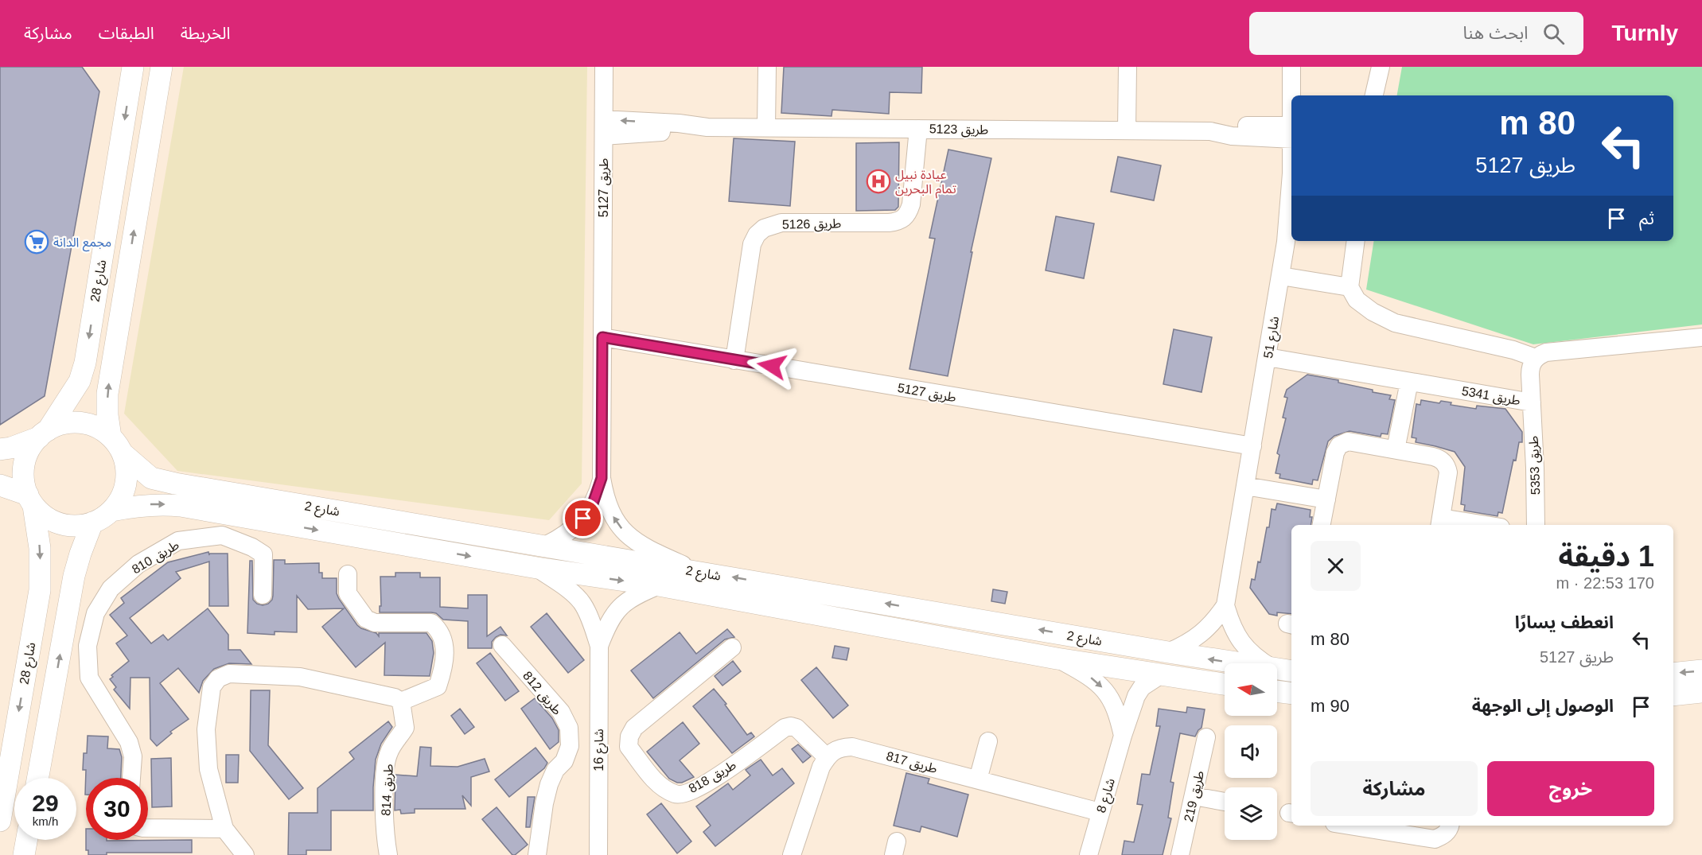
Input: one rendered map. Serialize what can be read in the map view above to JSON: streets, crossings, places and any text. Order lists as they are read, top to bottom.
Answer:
{
  "streets": {
    "main road": ["شارع 28", "شارع 2"],
    "street": [
      "طريق 5123",
      "طريق 5127",
      "طريق 5126",
      "شارع 51",
      "طريق 5341",
      "طريق 5353",
      "طريق 810",
      "طريق 812",
      "شارع 16",
      "طريق 817",
      "طريق 818",
      "طريق 814",
      "شارع 8",
      "طريق 219"
    ]
  },
  "crossings": [
    ["طريق 5123", "طريق 5127"],
    ["طريق 5123", "طريق 5126"],
    ["طريق 5127", "طريق 5126"],
    ["طريق 5127", "شارع 51"],
    ["طريق 5127", "شارع 2"],
    ["شارع 28", "شارع 2"],
    ["شارع 51", "طريق 5341"],
    ["شارع 51", "شارع 2"],
    ["طريق 5341", "طريق 5353"],
    ["شارع 2", "شارع 16"],
    ["شارع 2", "شارع 8"],
    ["طريق 817", "طريق 818"],
    ["طريق 817", "شارع 8"]
  ],
  "places": {
    "hospital": ["عيادة نبيل تمام البحرين"],
    "supermarket": ["مجمع الدانة"]
  },
  "north": "left",
  "page": {
    "header": "Turnly",
    "search": "ابحث هنا",
    "nav": ["الخريطة", "الطبقات", "مشاركة"],
    "turn": ["80 m", "طريق 5127"],
    "then": "ثم",
    "heading": ["1 دقيقة", "170 m · 22:53"],
    "list": [
      {
        "name": "انعطف يسارًا",
        "note": "طريق 5127",
        "value": "80 m"
      },
      {
        "name": "الوصول إلى الوجهة",
        "value": "90 m"
      }
    ],
    "buttons": ["خروج", "مشاركة"],
    "speed": "29 km/h",
    "limit": "30"
  }
}
